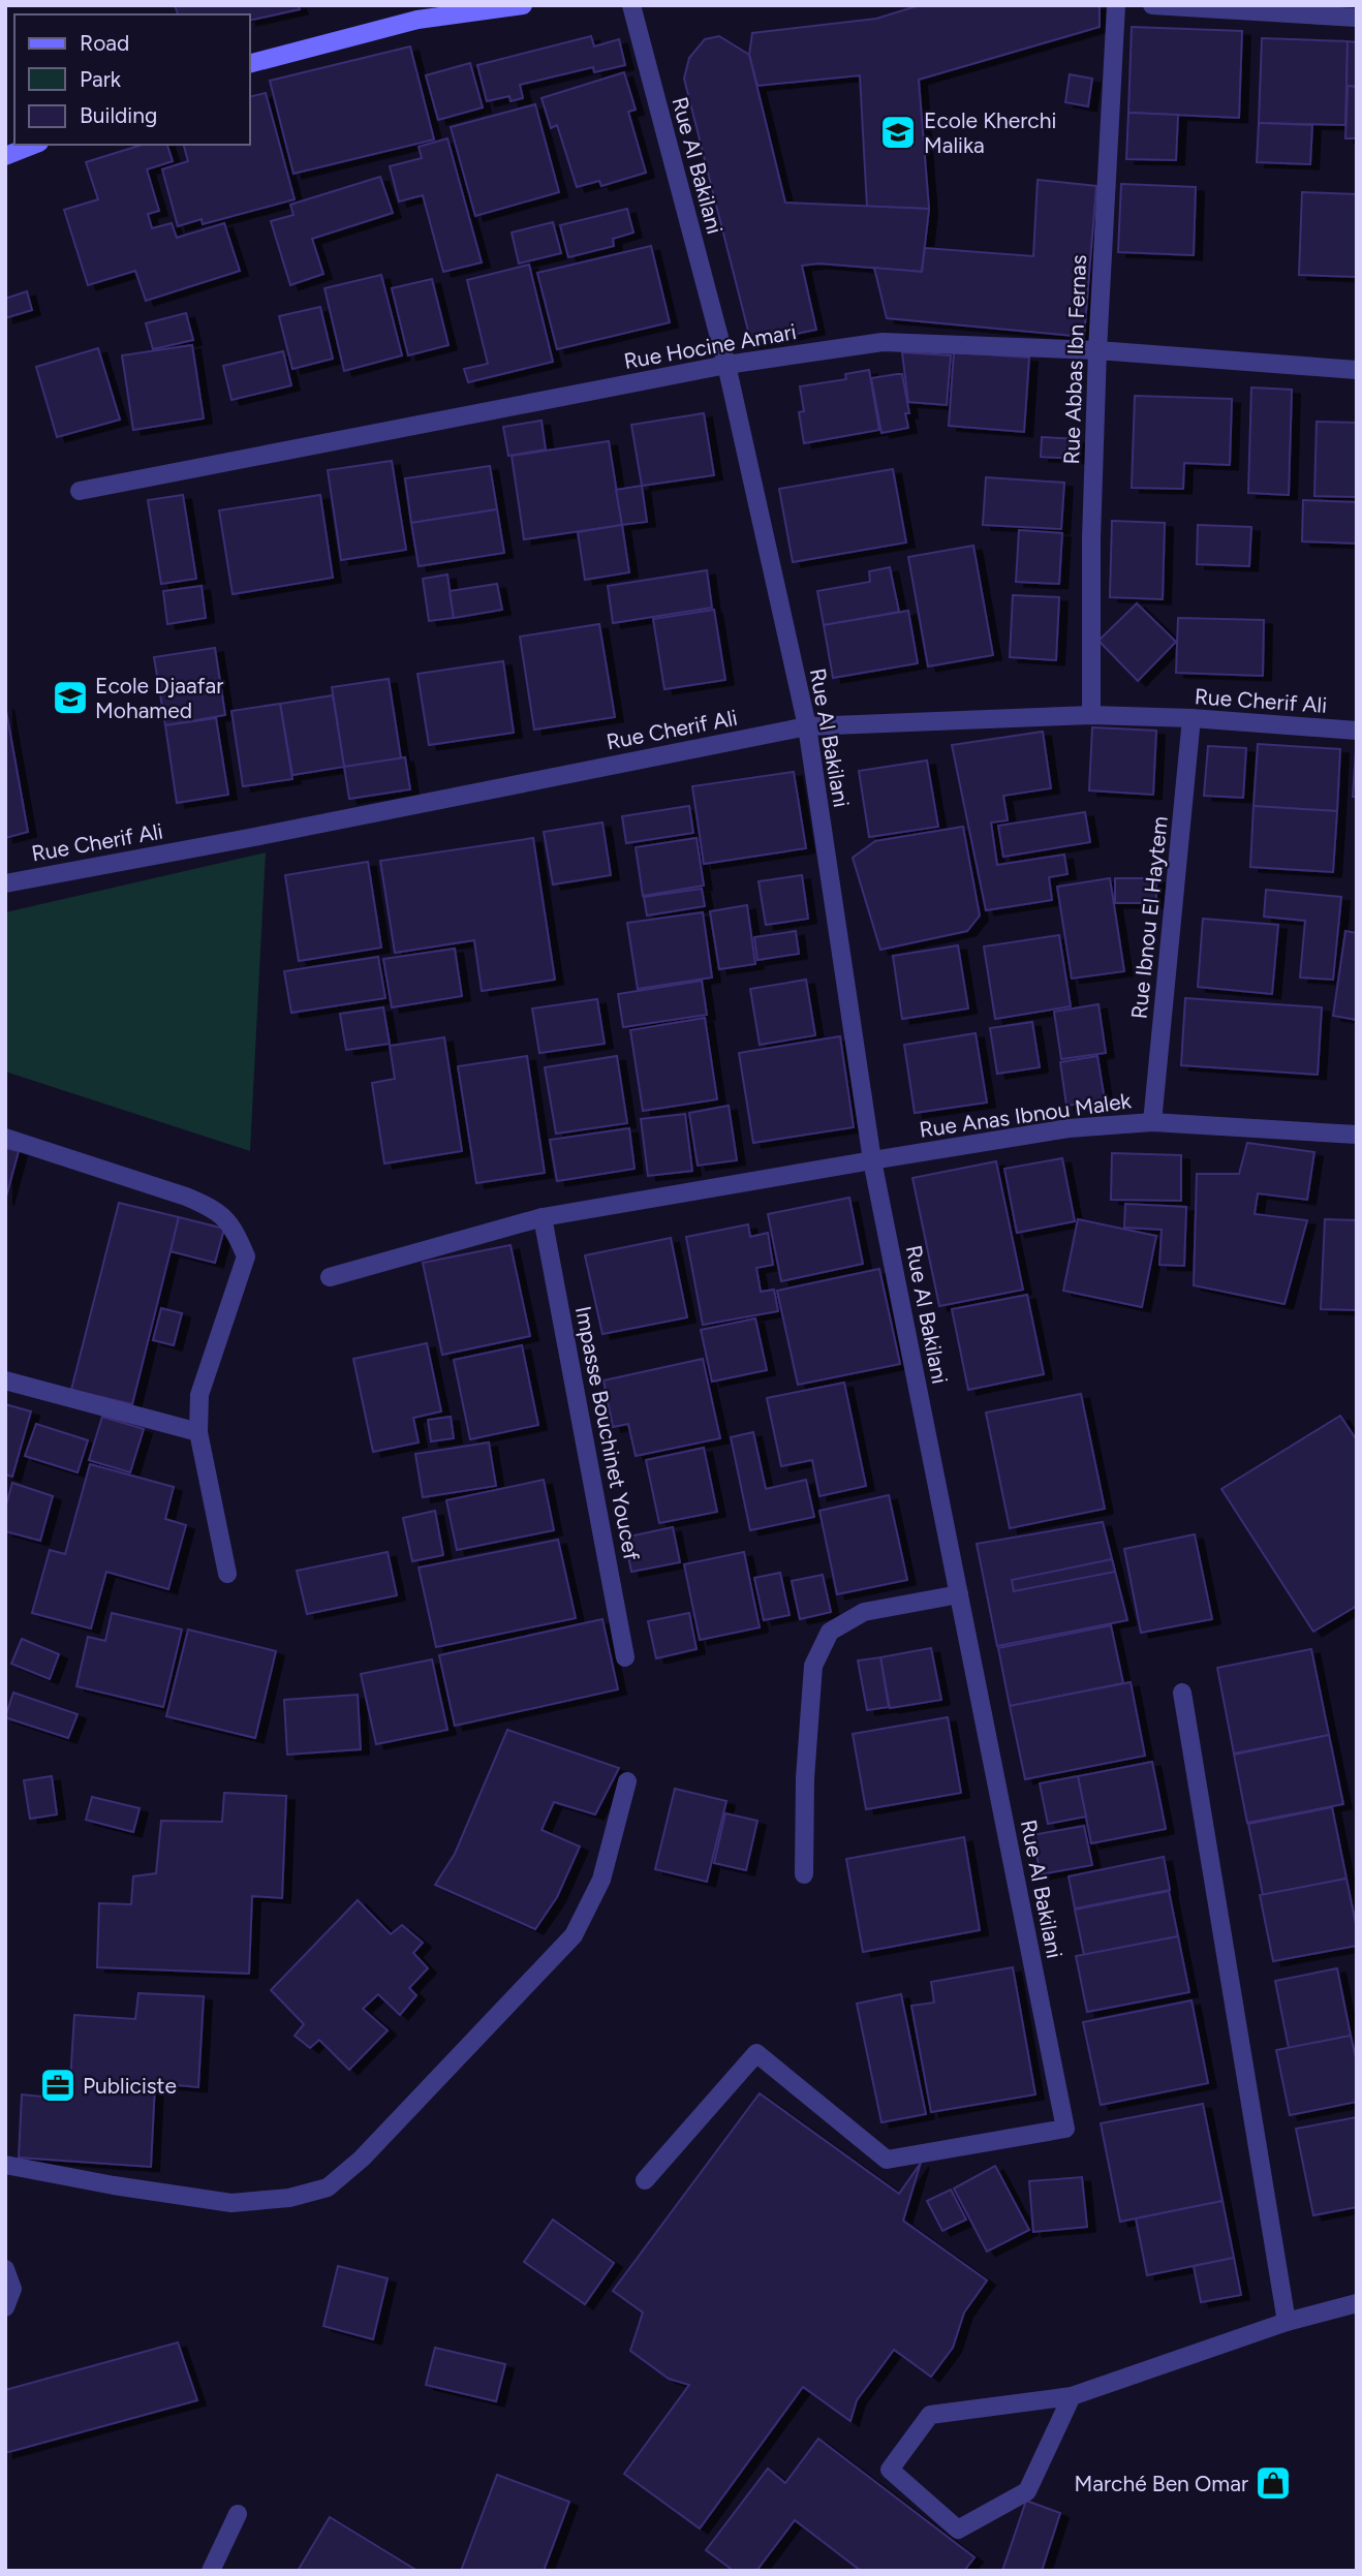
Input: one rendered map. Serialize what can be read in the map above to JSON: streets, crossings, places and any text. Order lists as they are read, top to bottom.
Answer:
{
  "streets": {
    "street": [
      "Rue Al Bakilani",
      "Rue Hocine Amari",
      "Rue Abbas Ibn Fernas",
      "Rue Cherif Ali",
      "Rue Ibnou El Haytem",
      "Rue Anas Ibnou Malek",
      "Impasse Bouchinet Youcef"
    ]
  },
  "crossings": [
    ["Rue Al Bakilani", "Rue Hocine Amari"],
    ["Rue Al Bakilani", "Rue Cherif Ali"],
    ["Rue Al Bakilani", "Rue Anas Ibnou Malek"],
    ["Rue Hocine Amari", "Rue Abbas Ibn Fernas"],
    ["Rue Abbas Ibn Fernas", "Rue Cherif Ali"],
    ["Rue Cherif Ali", "Rue Ibnou El Haytem"],
    ["Rue Ibnou El Haytem", "Rue Anas Ibnou Malek"],
    ["Rue Anas Ibnou Malek", "Impasse Bouchinet Youcef"]
  ],
  "places": {
    "school or university": ["Ecole Kherchi Malika", "Ecole Djaafar Mohamed"],
    "office": ["Publiciste"],
    "shop": ["Marché Ben Omar"]
  },
  "legend": ["Road", "Park", "Building"]
}
